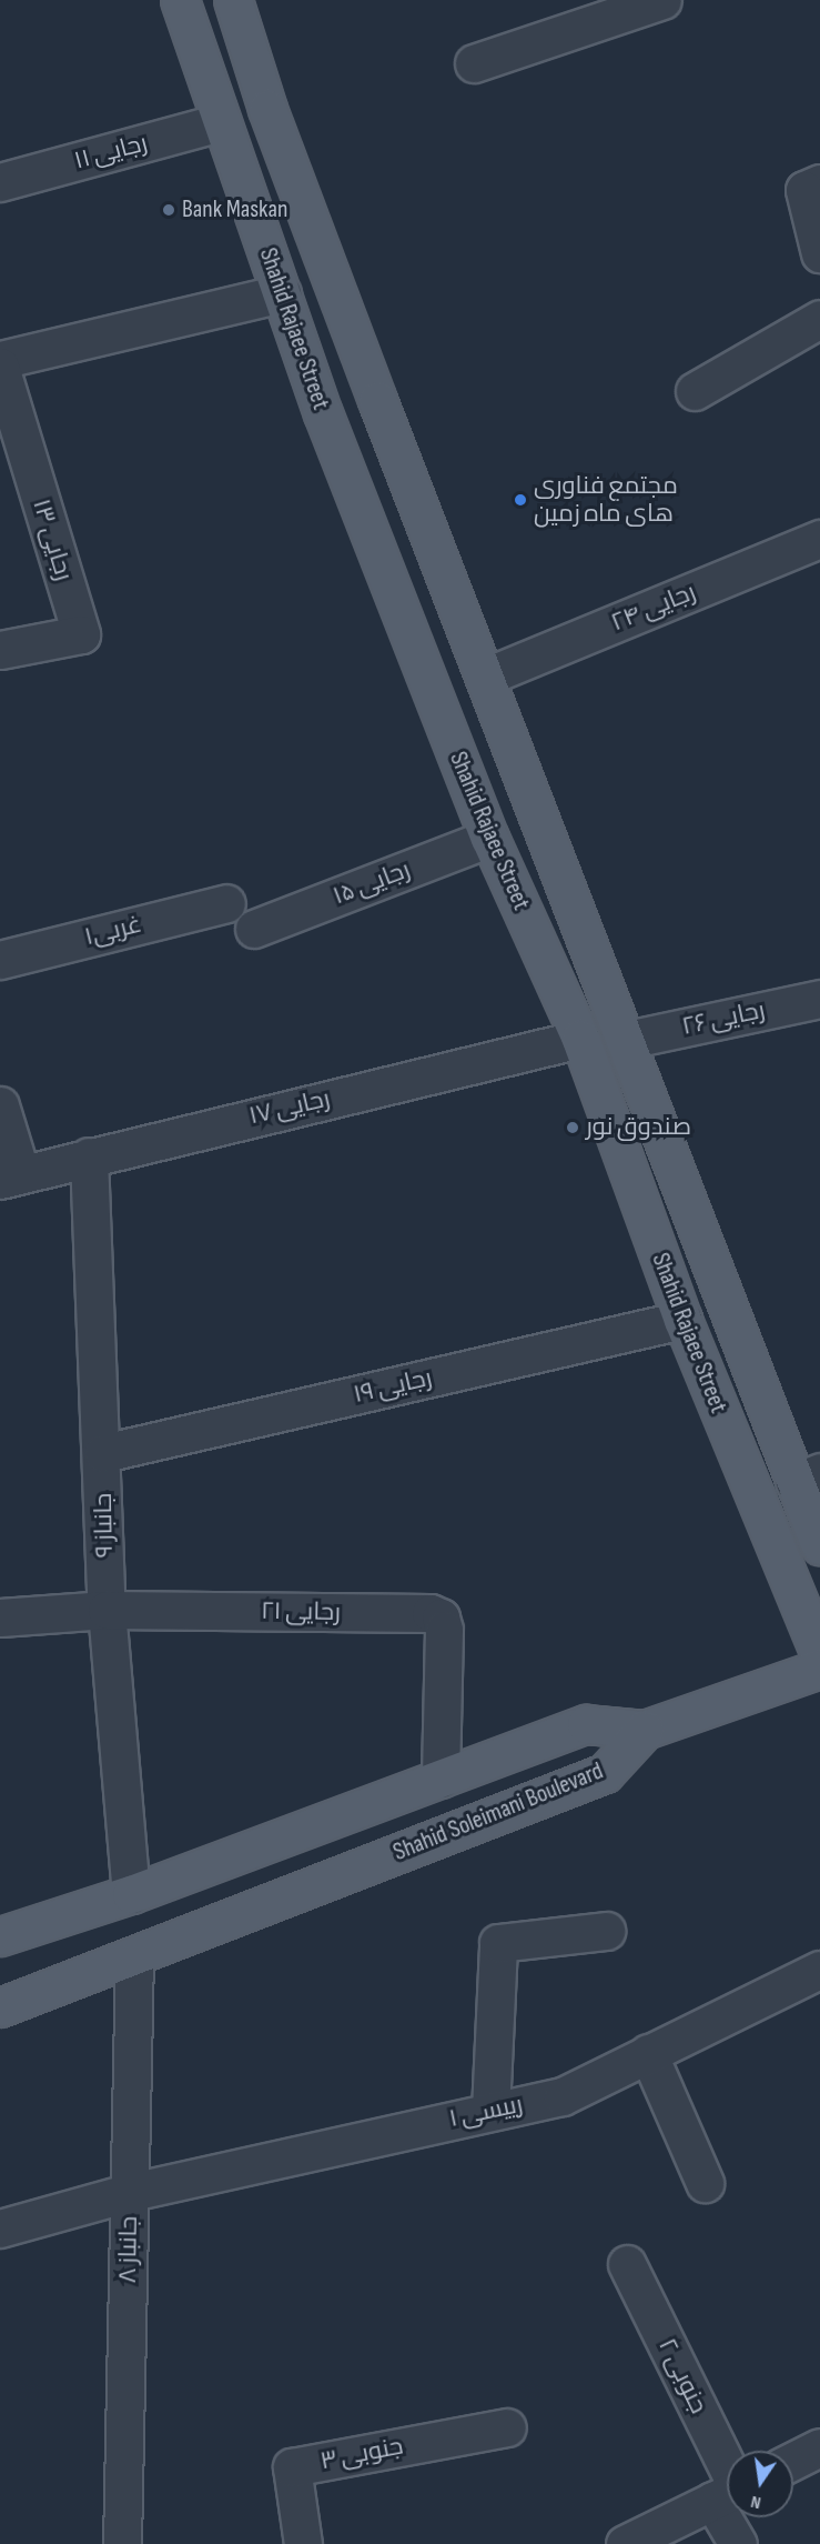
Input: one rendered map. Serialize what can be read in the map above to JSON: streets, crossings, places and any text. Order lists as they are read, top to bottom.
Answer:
{
  "streets": {
    "main road": ["Shahid Rajaee Street", "Shahid Soleimani Boulevard"],
    "street": [
      "رجایی ۱۱",
      "رجایی ۱۳",
      "رجایی ۲۴",
      "رجایی ۱۵",
      "غربی۱",
      "رجایی ۲۶",
      "رجایی ۱۷",
      "رجایی ۱۹",
      "جانباز ۹",
      "رجایی ۲۱",
      "رییسی ۱",
      "جانباز ۸",
      "جنوبی ۲",
      "جنوبی ۳"
    ]
  },
  "crossings": [
    ["رجایی ۱۱", "Shahid Rajaee Street"],
    ["Shahid Rajaee Street", "رجایی ۲۴"],
    ["Shahid Rajaee Street", "رجایی ۱۵"],
    ["Shahid Rajaee Street", "رجایی ۲۶"],
    ["Shahid Rajaee Street", "رجایی ۱۷"],
    ["Shahid Rajaee Street", "رجایی ۱۹"],
    ["رجایی ۱۷", "جانباز ۹"],
    ["رجایی ۱۹", "جانباز ۹"],
    ["جانباز ۹", "رجایی ۲۱"],
    ["جانباز ۹", "Shahid Soleimani Boulevard"],
    ["رجایی ۲۱", "Shahid Soleimani Boulevard"],
    ["Shahid Soleimani Boulevard", "جانباز ۸"],
    ["رییسی ۱", "جانباز ۸"]
  ],
  "places": ["Bank Maskan", "مجتمع فناوری های ماه زمین", "صندوق نور"],
  "north": "bottom"
}
